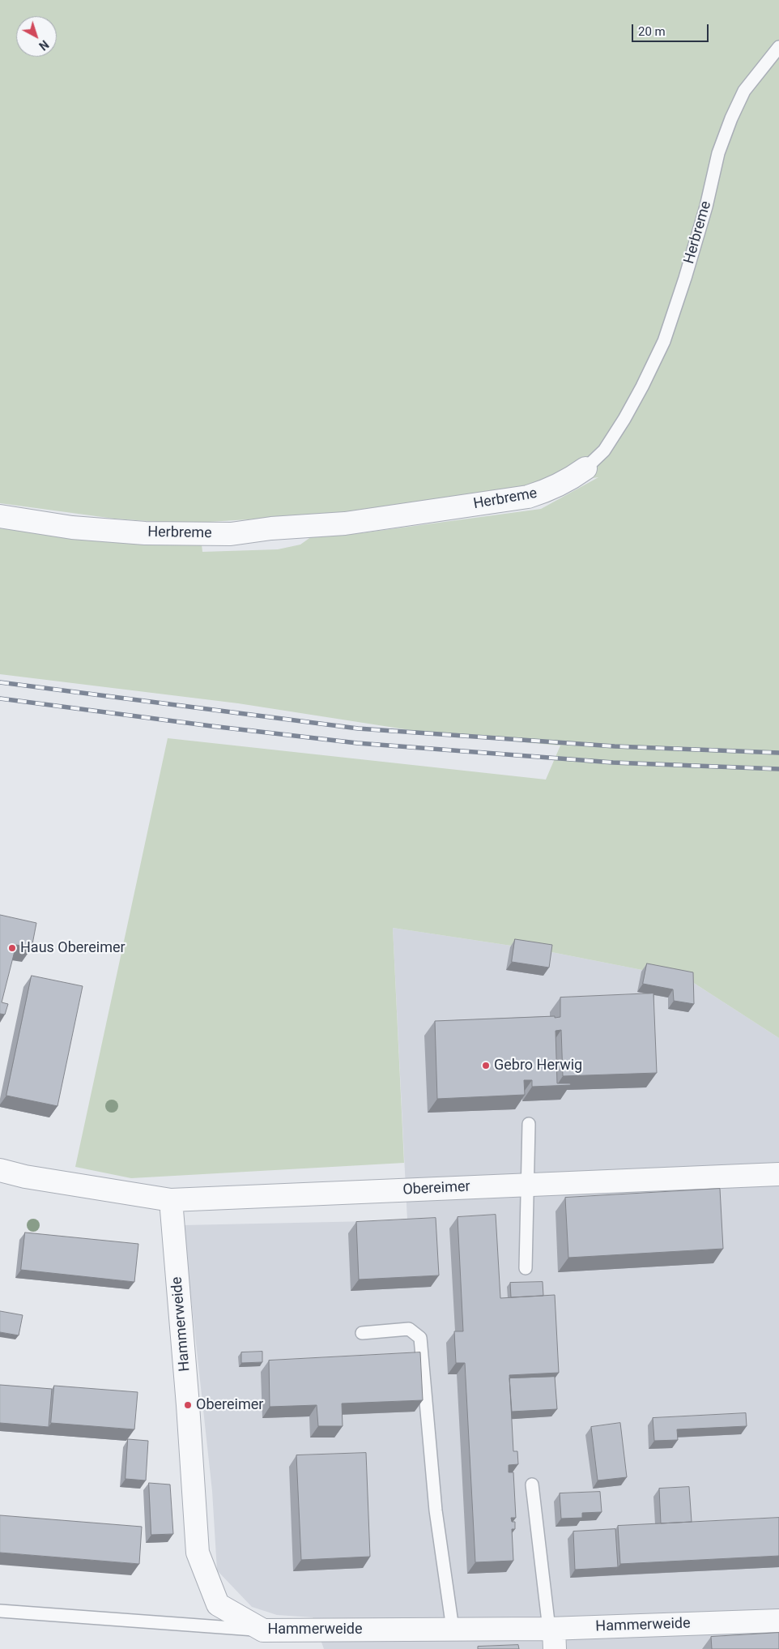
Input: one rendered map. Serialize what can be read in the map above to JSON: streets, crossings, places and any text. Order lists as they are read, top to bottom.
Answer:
{
  "streets": {
    "street": ["Herbreme", "Obereimer", "Hammerweide"]
  },
  "crossings": [
    ["Obereimer", "Hammerweide"]
  ],
  "places": ["Haus Obereimer", "Gebro Herwig", "Obereimer"],
  "scale_bar": "20 m",
  "north": "bottom right"
}
